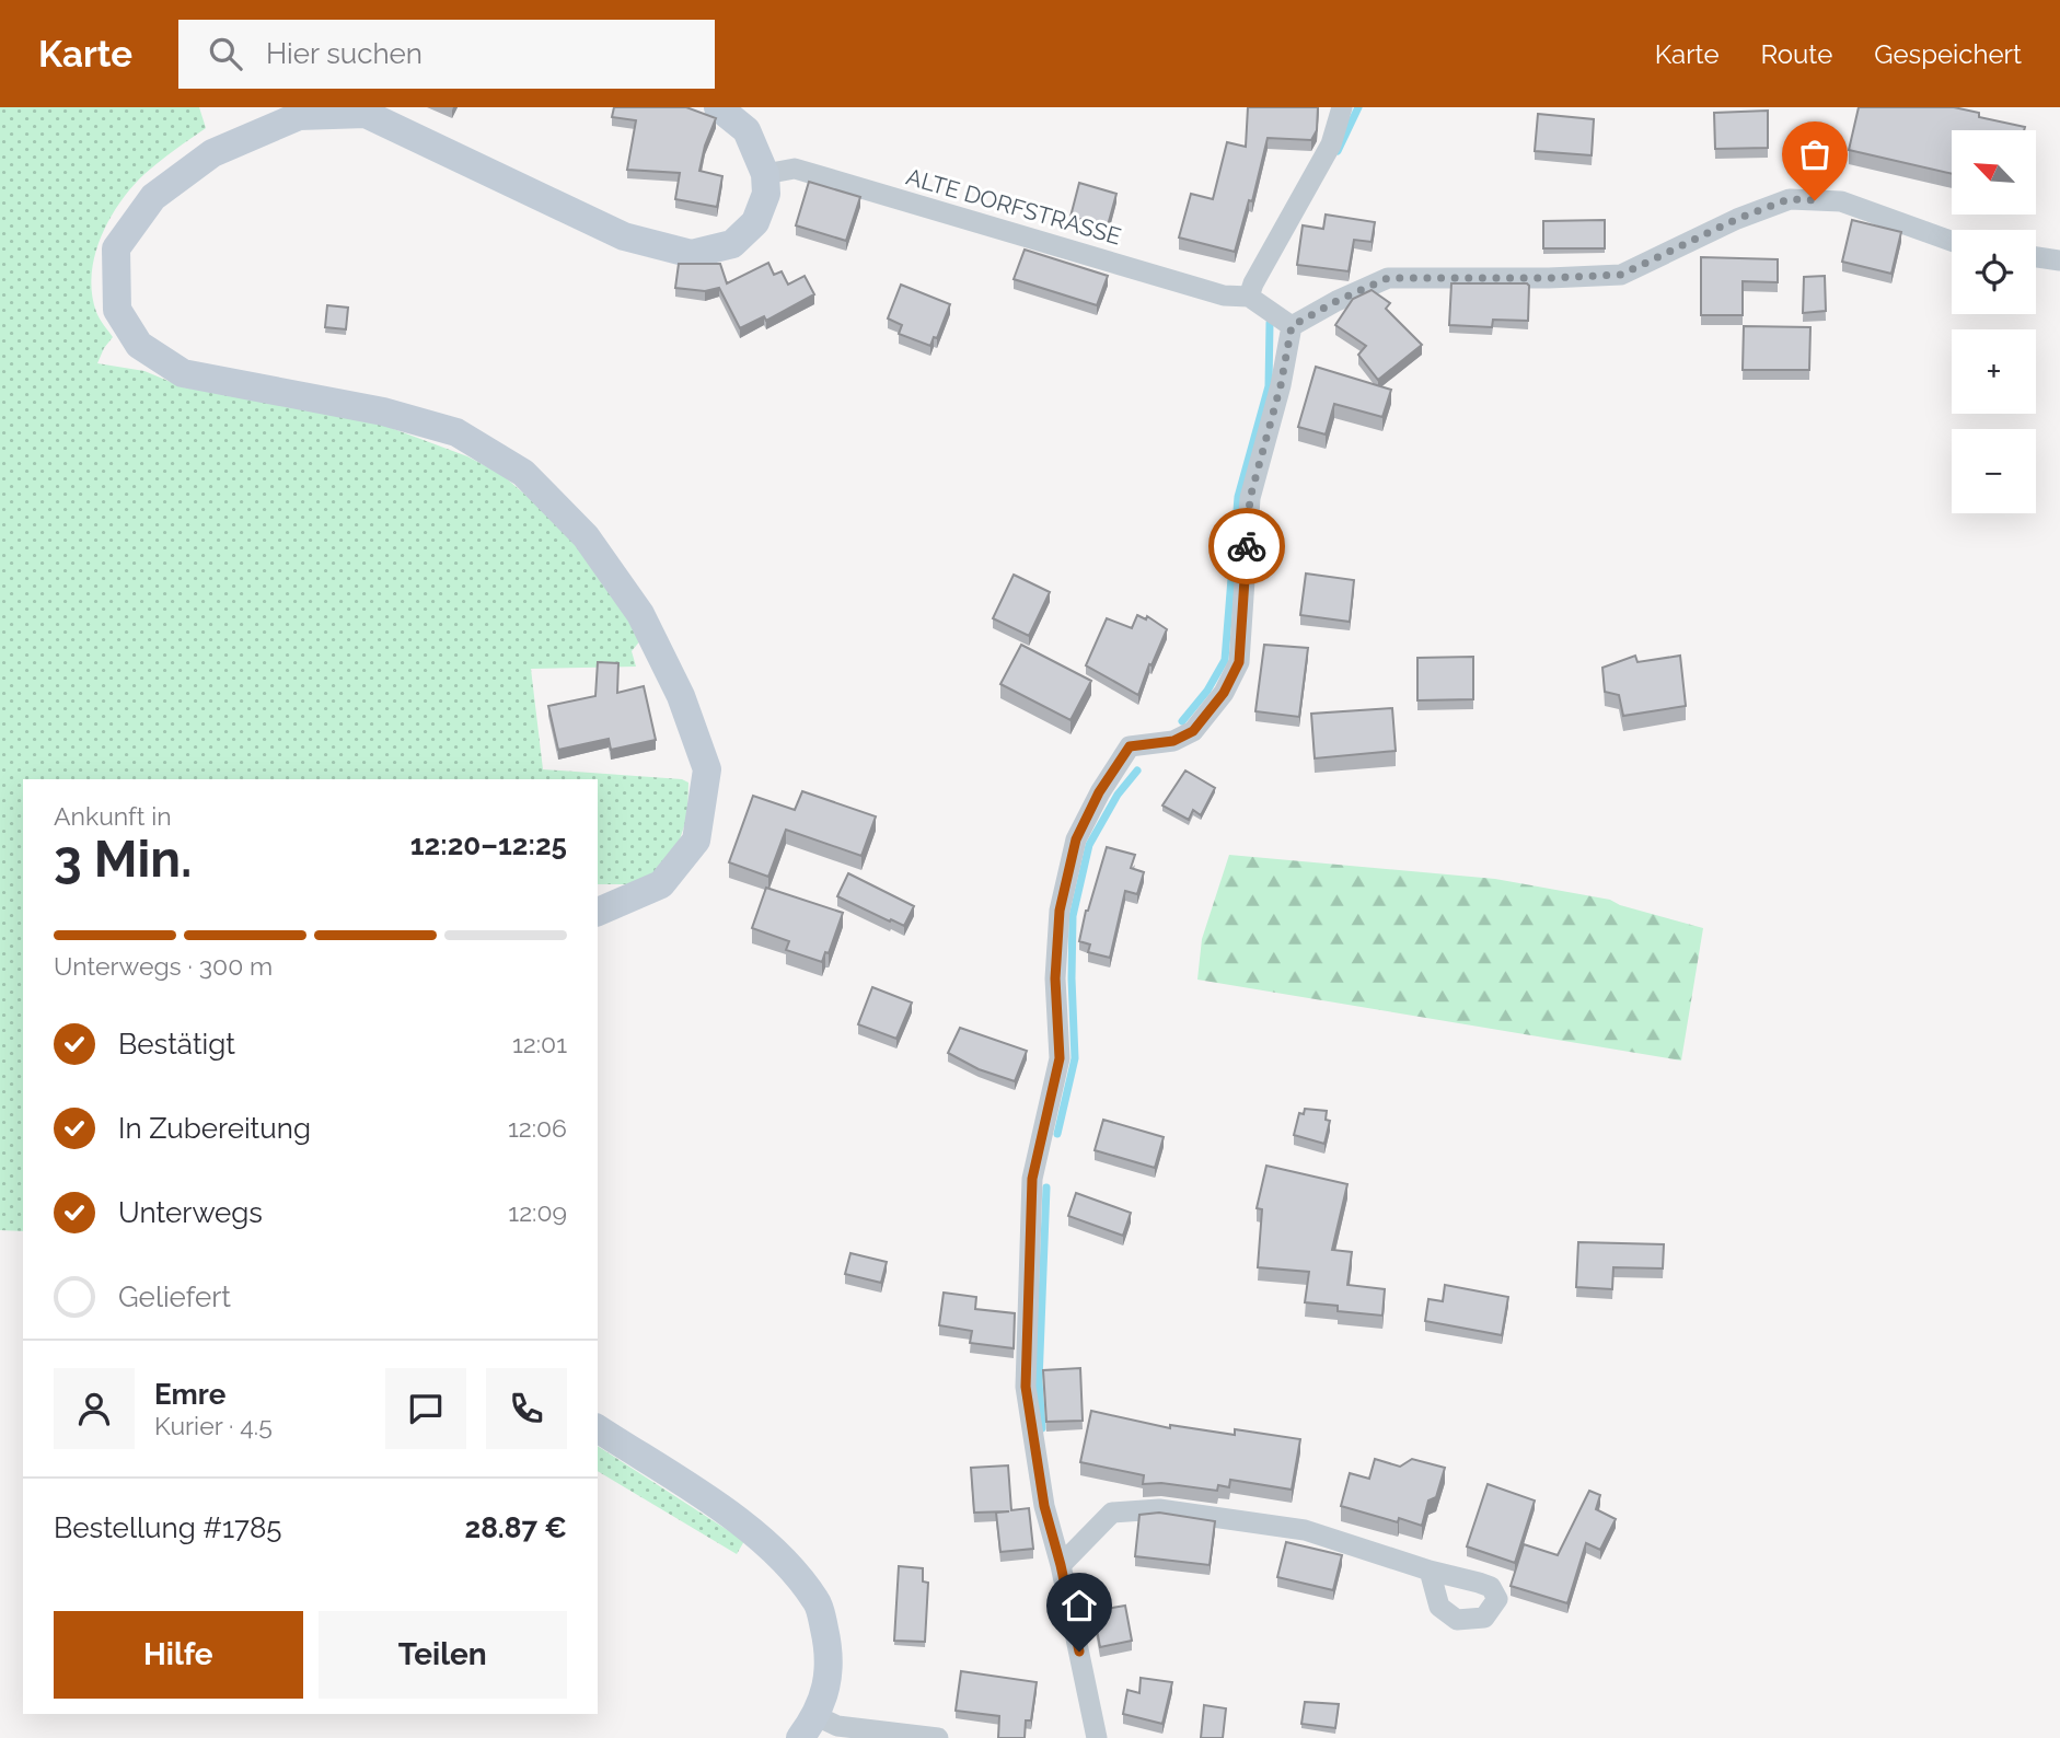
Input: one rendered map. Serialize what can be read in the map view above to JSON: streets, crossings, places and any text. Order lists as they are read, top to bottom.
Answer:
{
  "streets": {
    "street": ["ALTE DORFSTRASSE"]
  },
  "north": "top left",
  "page": {
    "header": "Karte",
    "search": "Hier suchen",
    "nav": ["Karte", "Route", "Gespeichert"],
    "map_buttons": ["+", "−"],
    "heading": ["3 Min.", "Ankunft in", "12:20–12:25"],
    "panel": [
      "Emre",
      "Kurier · 4.5",
      "Bestellung #1785",
      "28.87 €"
    ],
    "bar": "Unterwegs · 300 m",
    "list": [
      ["Bestätigt", "12:01"],
      ["In Zubereitung", "12:06"],
      ["Unterwegs", "12:09"],
      "Geliefert"
    ],
    "buttons": ["Hilfe", "Teilen"]
  }
}
